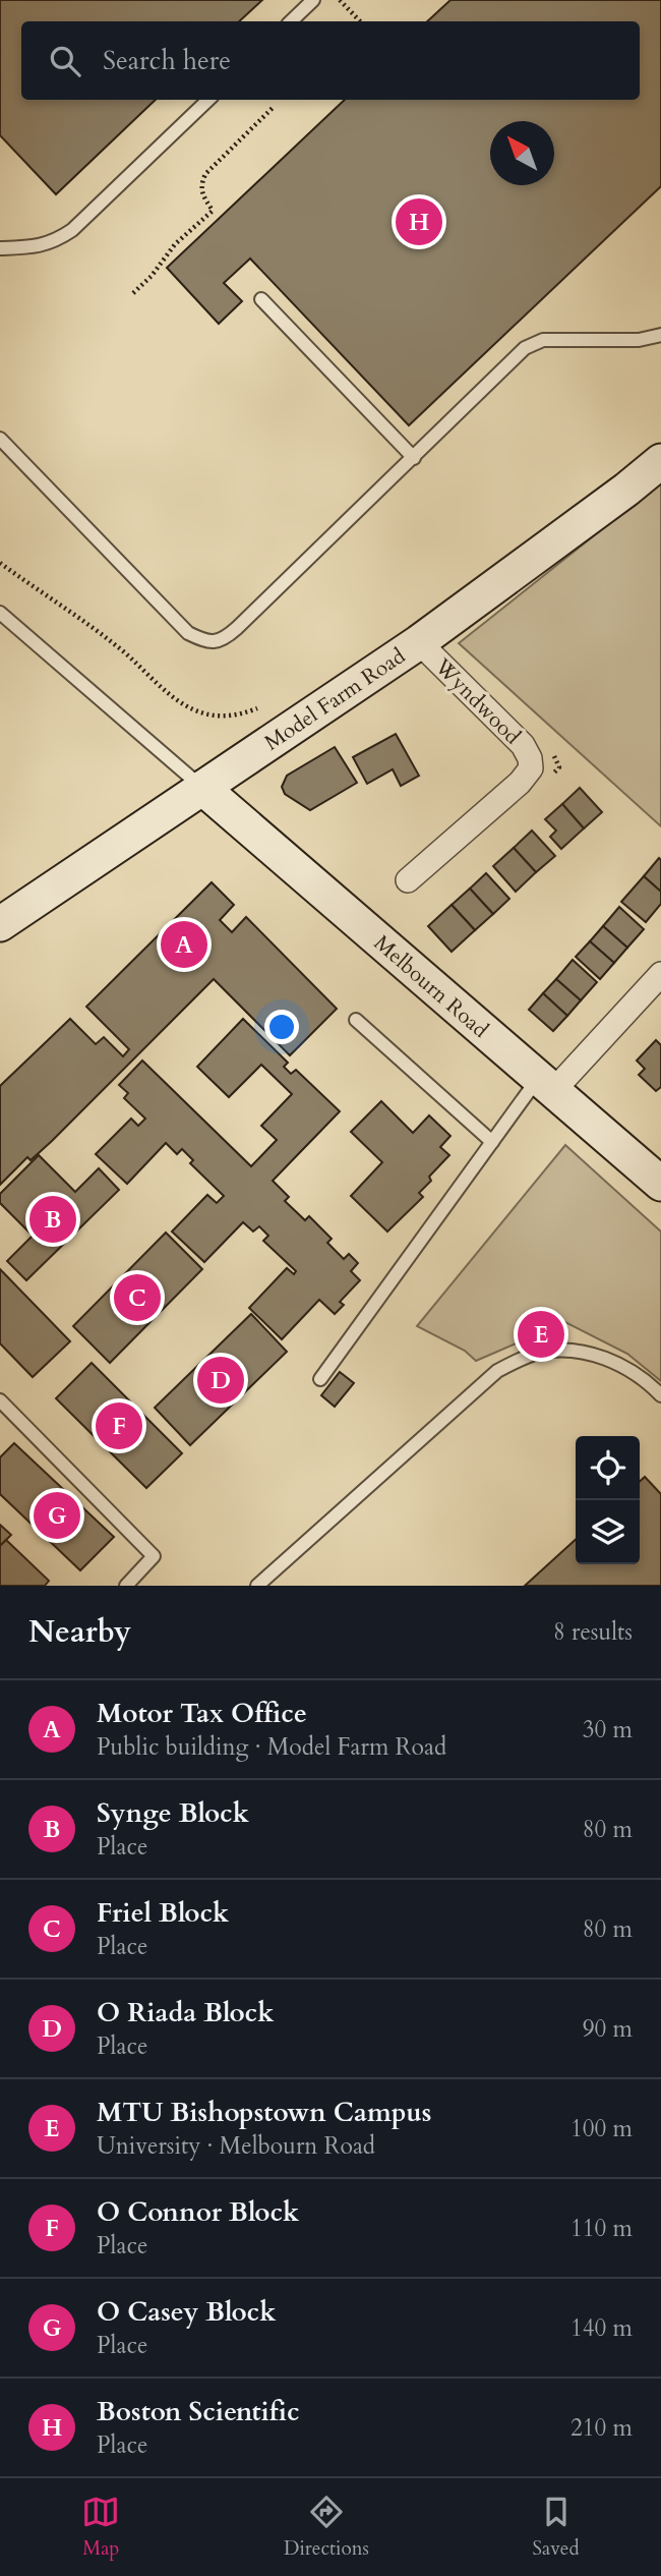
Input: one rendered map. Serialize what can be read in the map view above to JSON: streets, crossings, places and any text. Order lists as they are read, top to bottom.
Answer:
{
  "streets": {
    "main road": ["Model Farm Road", "Melbourn Road"],
    "street": ["Wyndwood"]
  },
  "crossings": [
    ["Model Farm Road", "Wyndwood"],
    ["Model Farm Road", "Melbourn Road"]
  ],
  "north": "top left",
  "page": {
    "search": "Search here",
    "pins": [
      "H",
      "A",
      "B",
      "C",
      "E",
      "D",
      "F",
      "G"
    ],
    "heading": ["Nearby", "8 results"],
    "list": [
      {
        "mark": "A",
        "name": "Motor Tax Office",
        "note": "Public building · Model Farm Road",
        "value": "30 m"
      },
      {
        "mark": "B",
        "name": "Synge Block",
        "note": "Place",
        "value": "80 m"
      },
      {
        "mark": "C",
        "name": "Friel Block",
        "note": "Place",
        "value": "80 m"
      },
      {
        "mark": "D",
        "name": "O Riada Block",
        "note": "Place",
        "value": "90 m"
      },
      {
        "mark": "E",
        "name": "MTU Bishopstown Campus",
        "note": "University · Melbourn Road",
        "value": "100 m"
      },
      {
        "mark": "F",
        "name": "O Connor Block",
        "note": "Place",
        "value": "110 m"
      },
      {
        "mark": "G",
        "name": "O Casey Block",
        "note": "Place",
        "value": "140 m"
      },
      {
        "mark": "H",
        "name": "Boston Scientific",
        "note": "Place",
        "value": "210 m"
      }
    ],
    "nav": ["Map", "Directions", "Saved"]
  }
}
